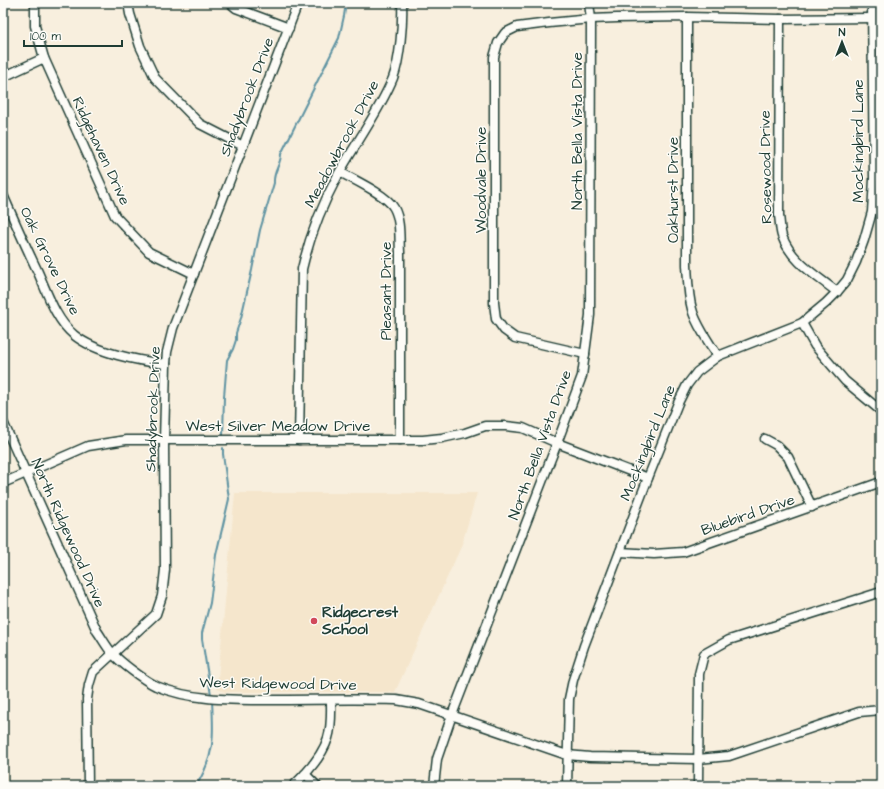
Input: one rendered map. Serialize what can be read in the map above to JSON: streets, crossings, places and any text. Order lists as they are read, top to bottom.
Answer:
{
  "streets": {
    "street": [
      "Shadybrook Drive",
      "North Bella Vista Drive",
      "Mockingbird Lane",
      "Meadowbrook Drive",
      "Ridgehaven Drive",
      "Rosewood Drive",
      "Woodvale Drive",
      "Oakhurst Drive",
      "Oak Grove Drive",
      "Pleasant Drive",
      "West Silver Meadow Drive",
      "Bluebird Drive",
      "North Ridgewood Drive",
      "West Ridgewood Drive"
    ]
  },
  "crossings": [
    ["Shadybrook Drive", "Ridgehaven Drive"],
    ["Shadybrook Drive", "Oak Grove Drive"],
    ["Shadybrook Drive", "West Silver Meadow Drive"],
    ["Shadybrook Drive", "North Ridgewood Drive"],
    ["Shadybrook Drive", "West Ridgewood Drive"],
    ["North Bella Vista Drive", "Woodvale Drive"],
    ["North Bella Vista Drive", "West Silver Meadow Drive"],
    ["North Bella Vista Drive", "West Ridgewood Drive"],
    ["Mockingbird Lane", "Rosewood Drive"],
    ["Mockingbird Lane", "Woodvale Drive"],
    ["Mockingbird Lane", "Oakhurst Drive"],
    ["Mockingbird Lane", "West Silver Meadow Drive"],
    ["Mockingbird Lane", "Bluebird Drive"],
    ["Mockingbird Lane", "West Ridgewood Drive"],
    ["Meadowbrook Drive", "Pleasant Drive"],
    ["Meadowbrook Drive", "West Silver Meadow Drive"],
    ["Rosewood Drive", "Woodvale Drive"],
    ["Woodvale Drive", "Oakhurst Drive"],
    ["Pleasant Drive", "West Silver Meadow Drive"],
    ["West Silver Meadow Drive", "North Ridgewood Drive"],
    ["North Ridgewood Drive", "West Ridgewood Drive"]
  ],
  "places": ["Ridgecrest School"],
  "scale_bar": "100 m",
  "north": "top"
}
